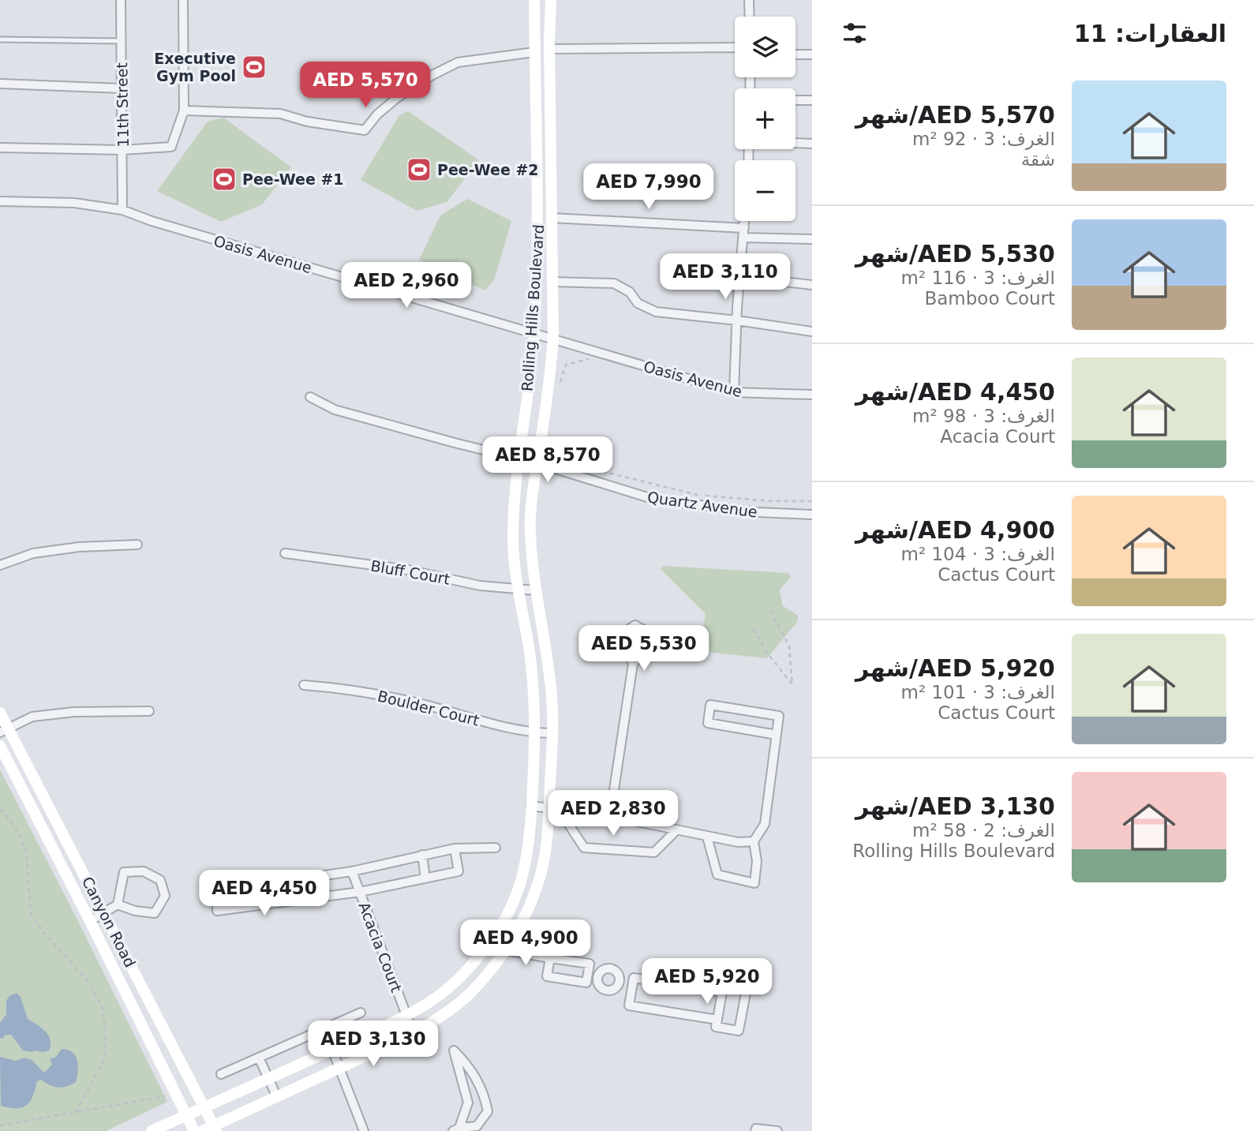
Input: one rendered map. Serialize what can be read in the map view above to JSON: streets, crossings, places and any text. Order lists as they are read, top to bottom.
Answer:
{
  "streets": {
    "main road": ["Rolling Hills Boulevard", "Canyon Road"],
    "street": [
      "11th Street",
      "Oasis Avenue",
      "Quartz Avenue",
      "Bluff Court",
      "Boulder Court",
      "Acacia Court"
    ]
  },
  "crossings": [
    ["11th Street", "Oasis Avenue"],
    ["Oasis Avenue", "Rolling Hills Boulevard"],
    ["Rolling Hills Boulevard", "Quartz Avenue"],
    ["Rolling Hills Boulevard", "Bluff Court"],
    ["Rolling Hills Boulevard", "Boulder Court"],
    ["Rolling Hills Boulevard", "Canyon Road"],
    ["Rolling Hills Boulevard", "Acacia Court"]
  ],
  "places": {
    "sports": ["Executive Gym Pool", "Pee-Wee #2", "Pee-Wee #1"]
  },
  "page": {
    "heading": "العقارات: 11",
    "map_buttons": ["+", "−"],
    "price": [
      "AED 5,570",
      "AED 7,990",
      "AED 3,110",
      "AED 2,960",
      "AED 8,570",
      "AED 5,530",
      "AED 2,830",
      "AED 4,450",
      "AED 4,900",
      "AED 5,920",
      "AED 3,130"
    ],
    "list": [
      {
        "name": "AED 5,570/شهر",
        "note": "الغرف: 3 · 92 m² · شقة"
      },
      {
        "name": "AED 5,530/شهر",
        "note": "الغرف: 3 · 116 m² · Bamboo Court"
      },
      {
        "name": "AED 4,450/شهر",
        "note": "الغرف: 3 · 98 m² · Acacia Court"
      },
      {
        "name": "AED 4,900/شهر",
        "note": "الغرف: 3 · 104 m² · Cactus Court"
      },
      {
        "name": "AED 5,920/شهر",
        "note": "الغرف: 3 · 101 m² · Cactus Court"
      },
      {
        "name": "AED 3,130/شهر",
        "note": "الغرف: 2 · 58 m² · Rolling Hills Boulevard"
      }
    ]
  }
}
